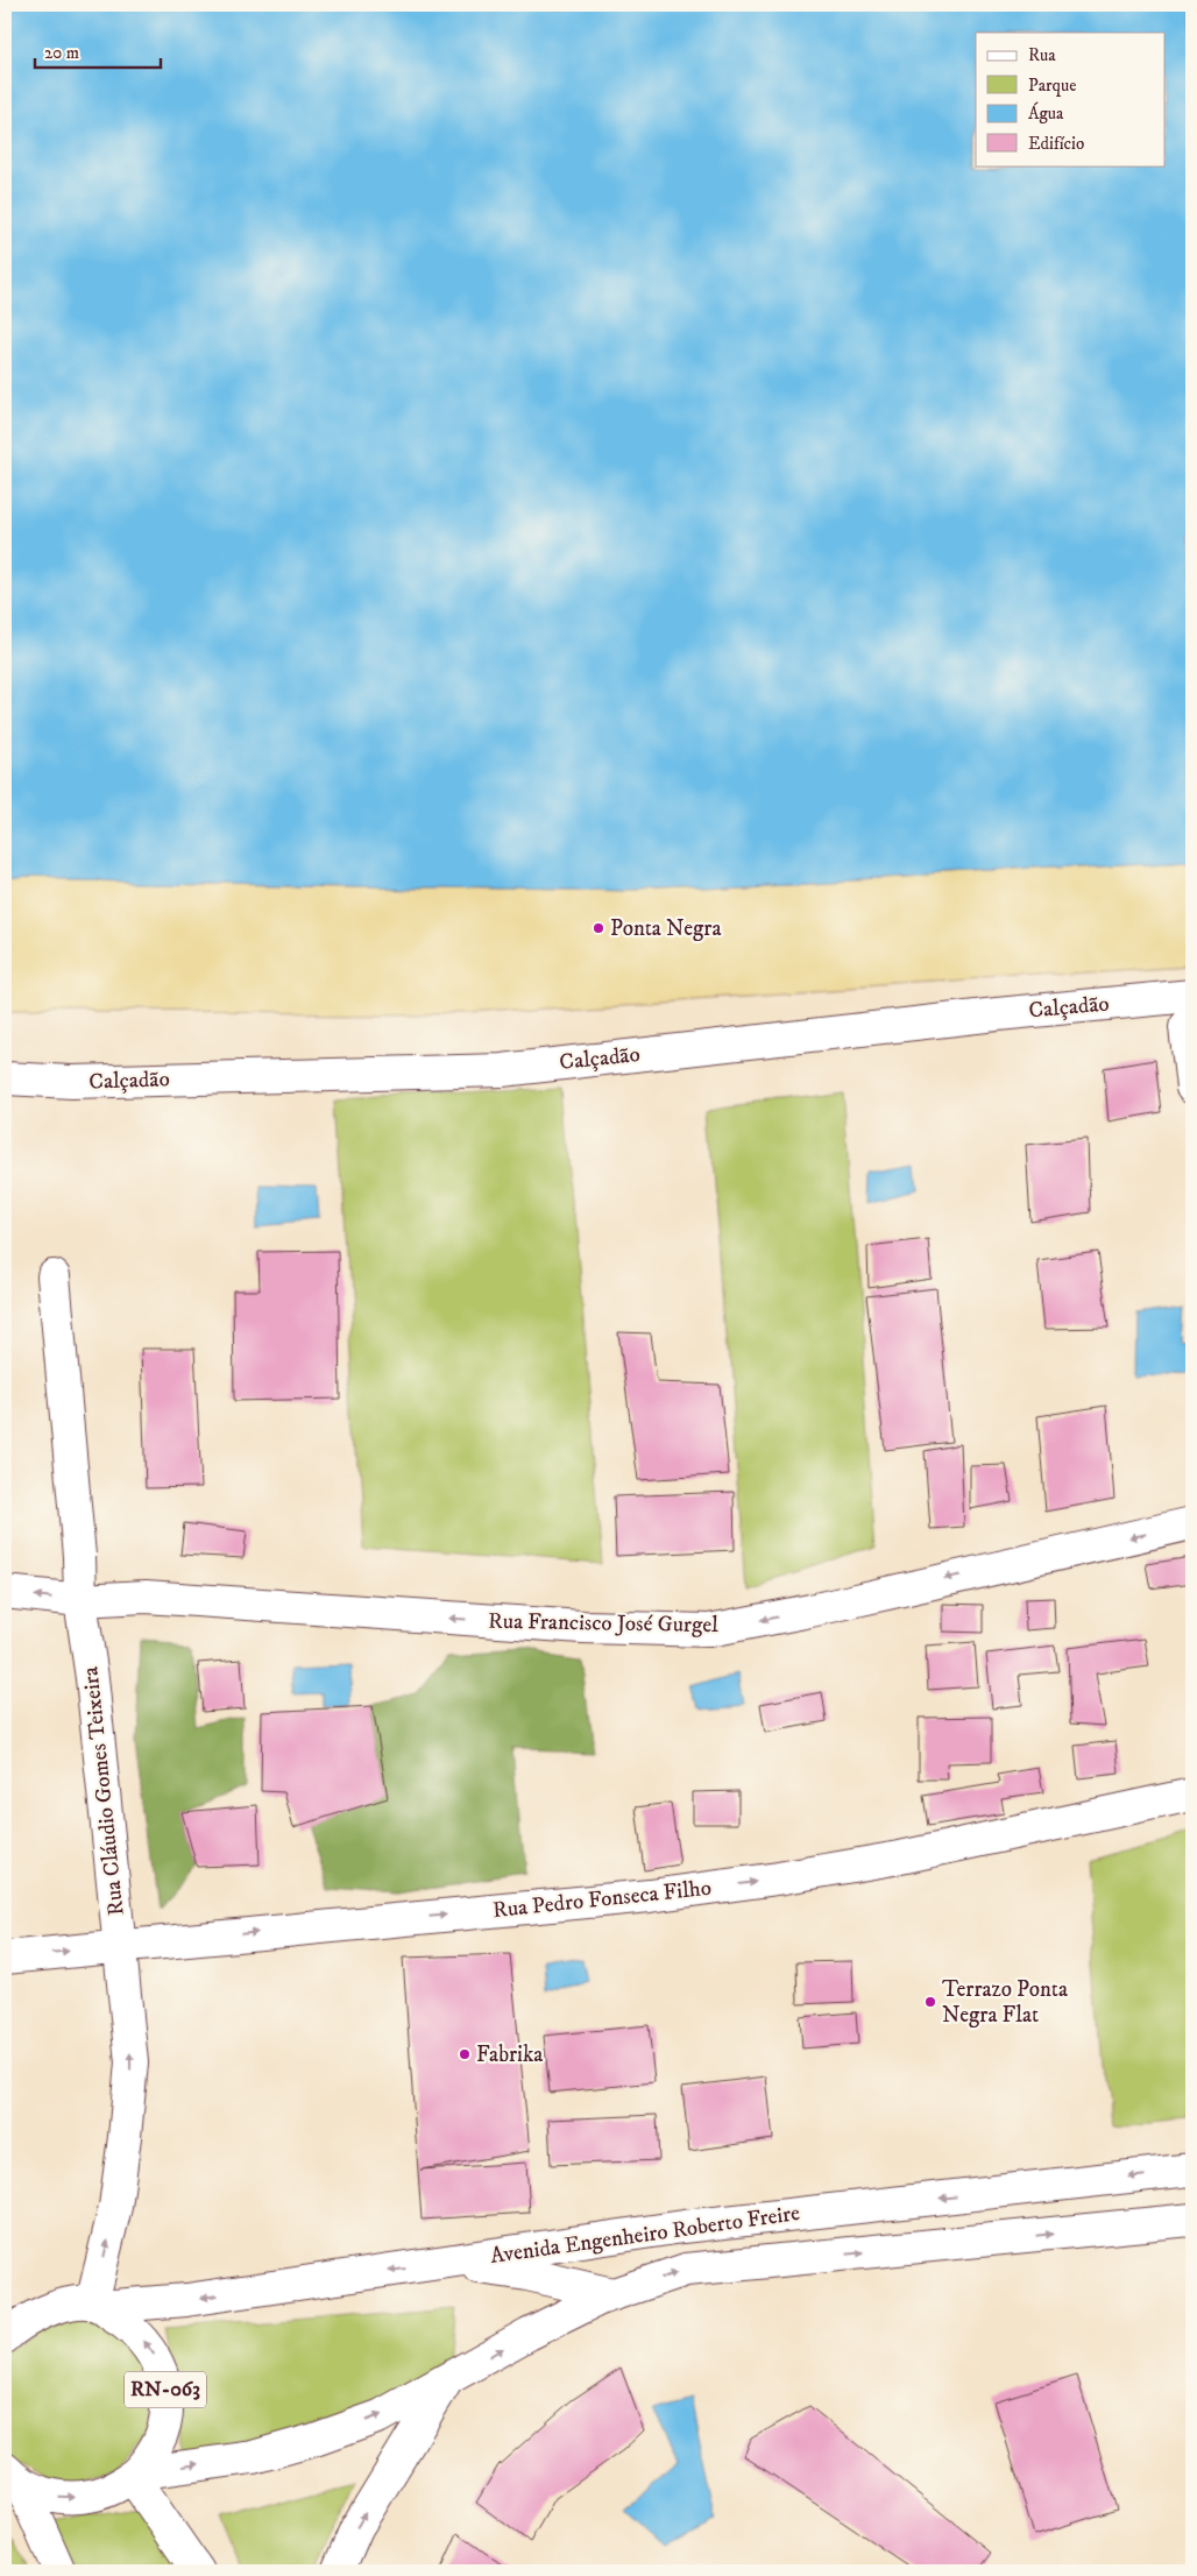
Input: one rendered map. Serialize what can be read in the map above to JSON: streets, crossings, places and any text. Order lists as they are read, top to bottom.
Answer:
{
  "streets": {
    "street": [
      "Calçadão",
      "Rua Francisco José Gurgel",
      "Rua Cláudio Gomes Teixeira",
      "Rua Pedro Fonseca Filho",
      "Avenida Engenheiro Roberto Freire",
      "RN-063"
    ]
  },
  "crossings": [
    ["Rua Francisco José Gurgel", "Rua Cláudio Gomes Teixeira"],
    ["Rua Cláudio Gomes Teixeira", "Rua Pedro Fonseca Filho"],
    ["Rua Cláudio Gomes Teixeira", "Avenida Engenheiro Roberto Freire"],
    ["Rua Cláudio Gomes Teixeira", "RN-063"],
    ["Avenida Engenheiro Roberto Freire", "RN-063"]
  ],
  "one_way": ["Rua Francisco José Gurgel", "Rua Pedro Fonseca Filho"],
  "places": ["Ponta Negra", "Terrazo Ponta Negra Flat", "Fabrika"],
  "legend": [
    "Rua",
    "Parque",
    "Água",
    "Edifício"
  ],
  "scale_bar": "20 m"
}
